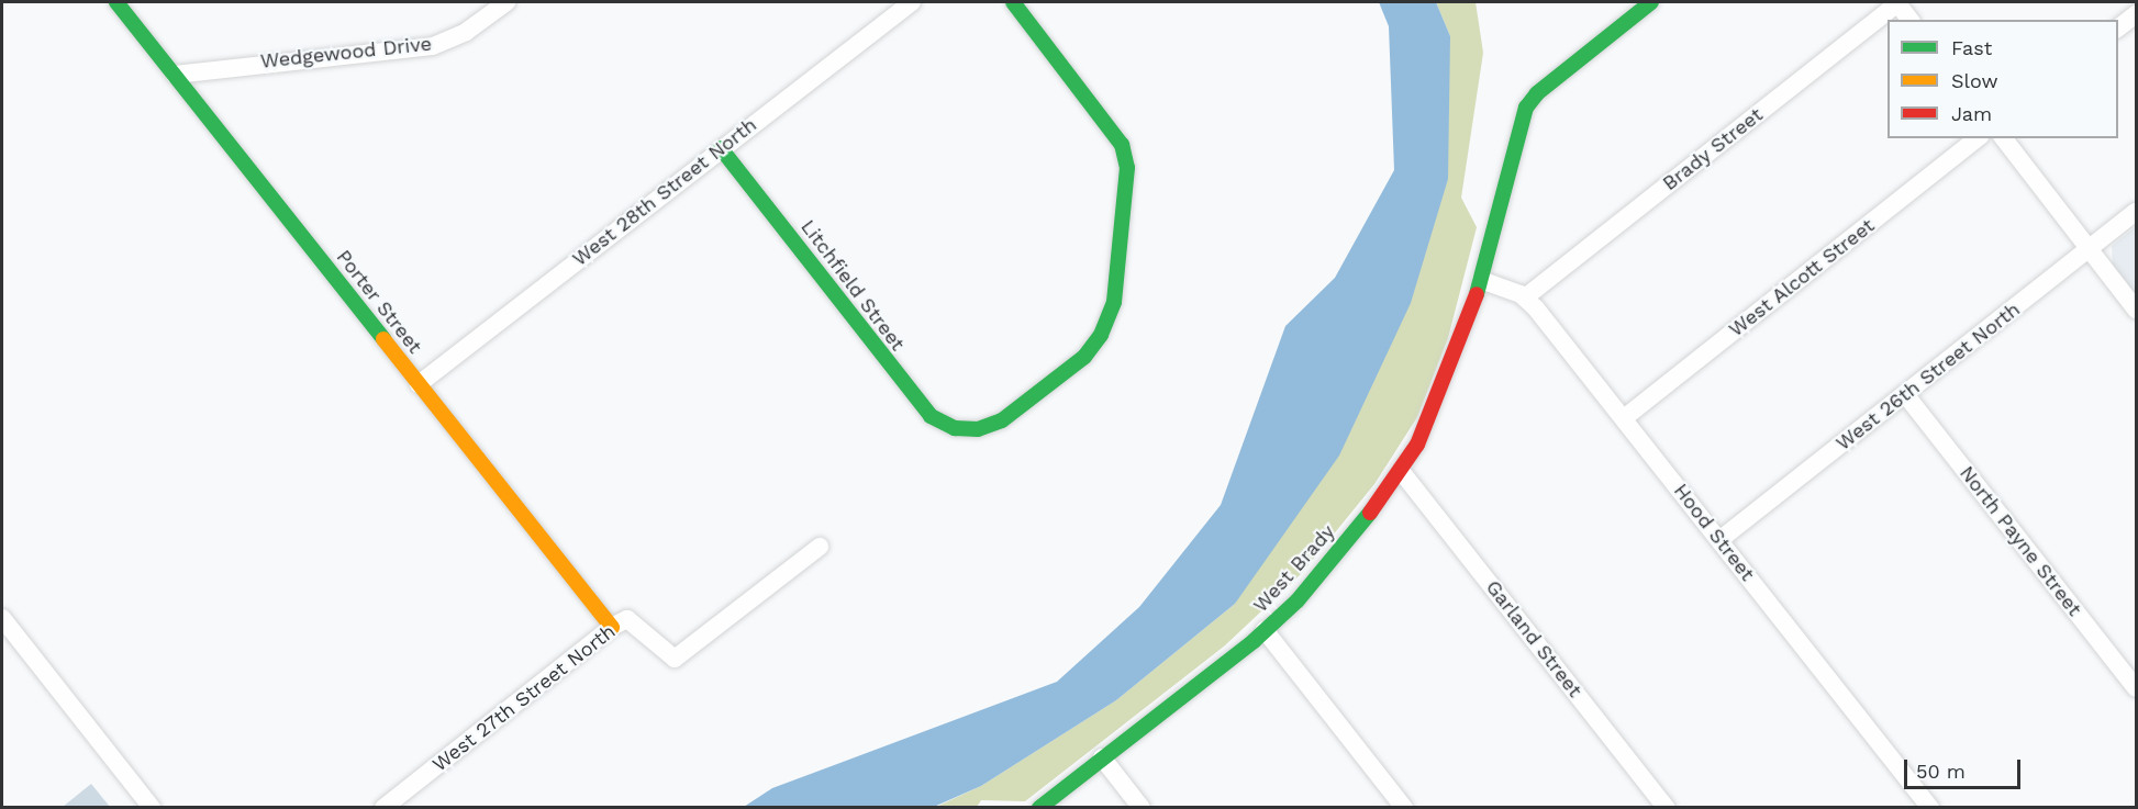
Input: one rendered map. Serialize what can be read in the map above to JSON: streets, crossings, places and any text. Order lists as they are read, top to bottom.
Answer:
{
  "streets": {
    "street": [
      "Wedgewood Drive",
      "Brady Street",
      "West 28th Street North",
      "West Alcott Street",
      "Litchfield Street",
      "Porter Street",
      "West 26th Street North",
      "Hood Street",
      "North Payne Street",
      "West Brady",
      "Garland Street",
      "West 27th Street North"
    ]
  },
  "crossings": [
    ["Wedgewood Drive", "Porter Street"],
    ["Brady Street", "Hood Street"],
    ["West 28th Street North", "Litchfield Street"],
    ["West 28th Street North", "Porter Street"],
    ["West Alcott Street", "Hood Street"],
    ["Porter Street", "West 27th Street North"],
    ["West 26th Street North", "Hood Street"],
    ["West 26th Street North", "North Payne Street"],
    ["Hood Street", "West Brady"],
    ["West Brady", "Garland Street"]
  ],
  "legend": ["Fast", "Slow", "Jam"],
  "scale_bar": "50 m"
}
